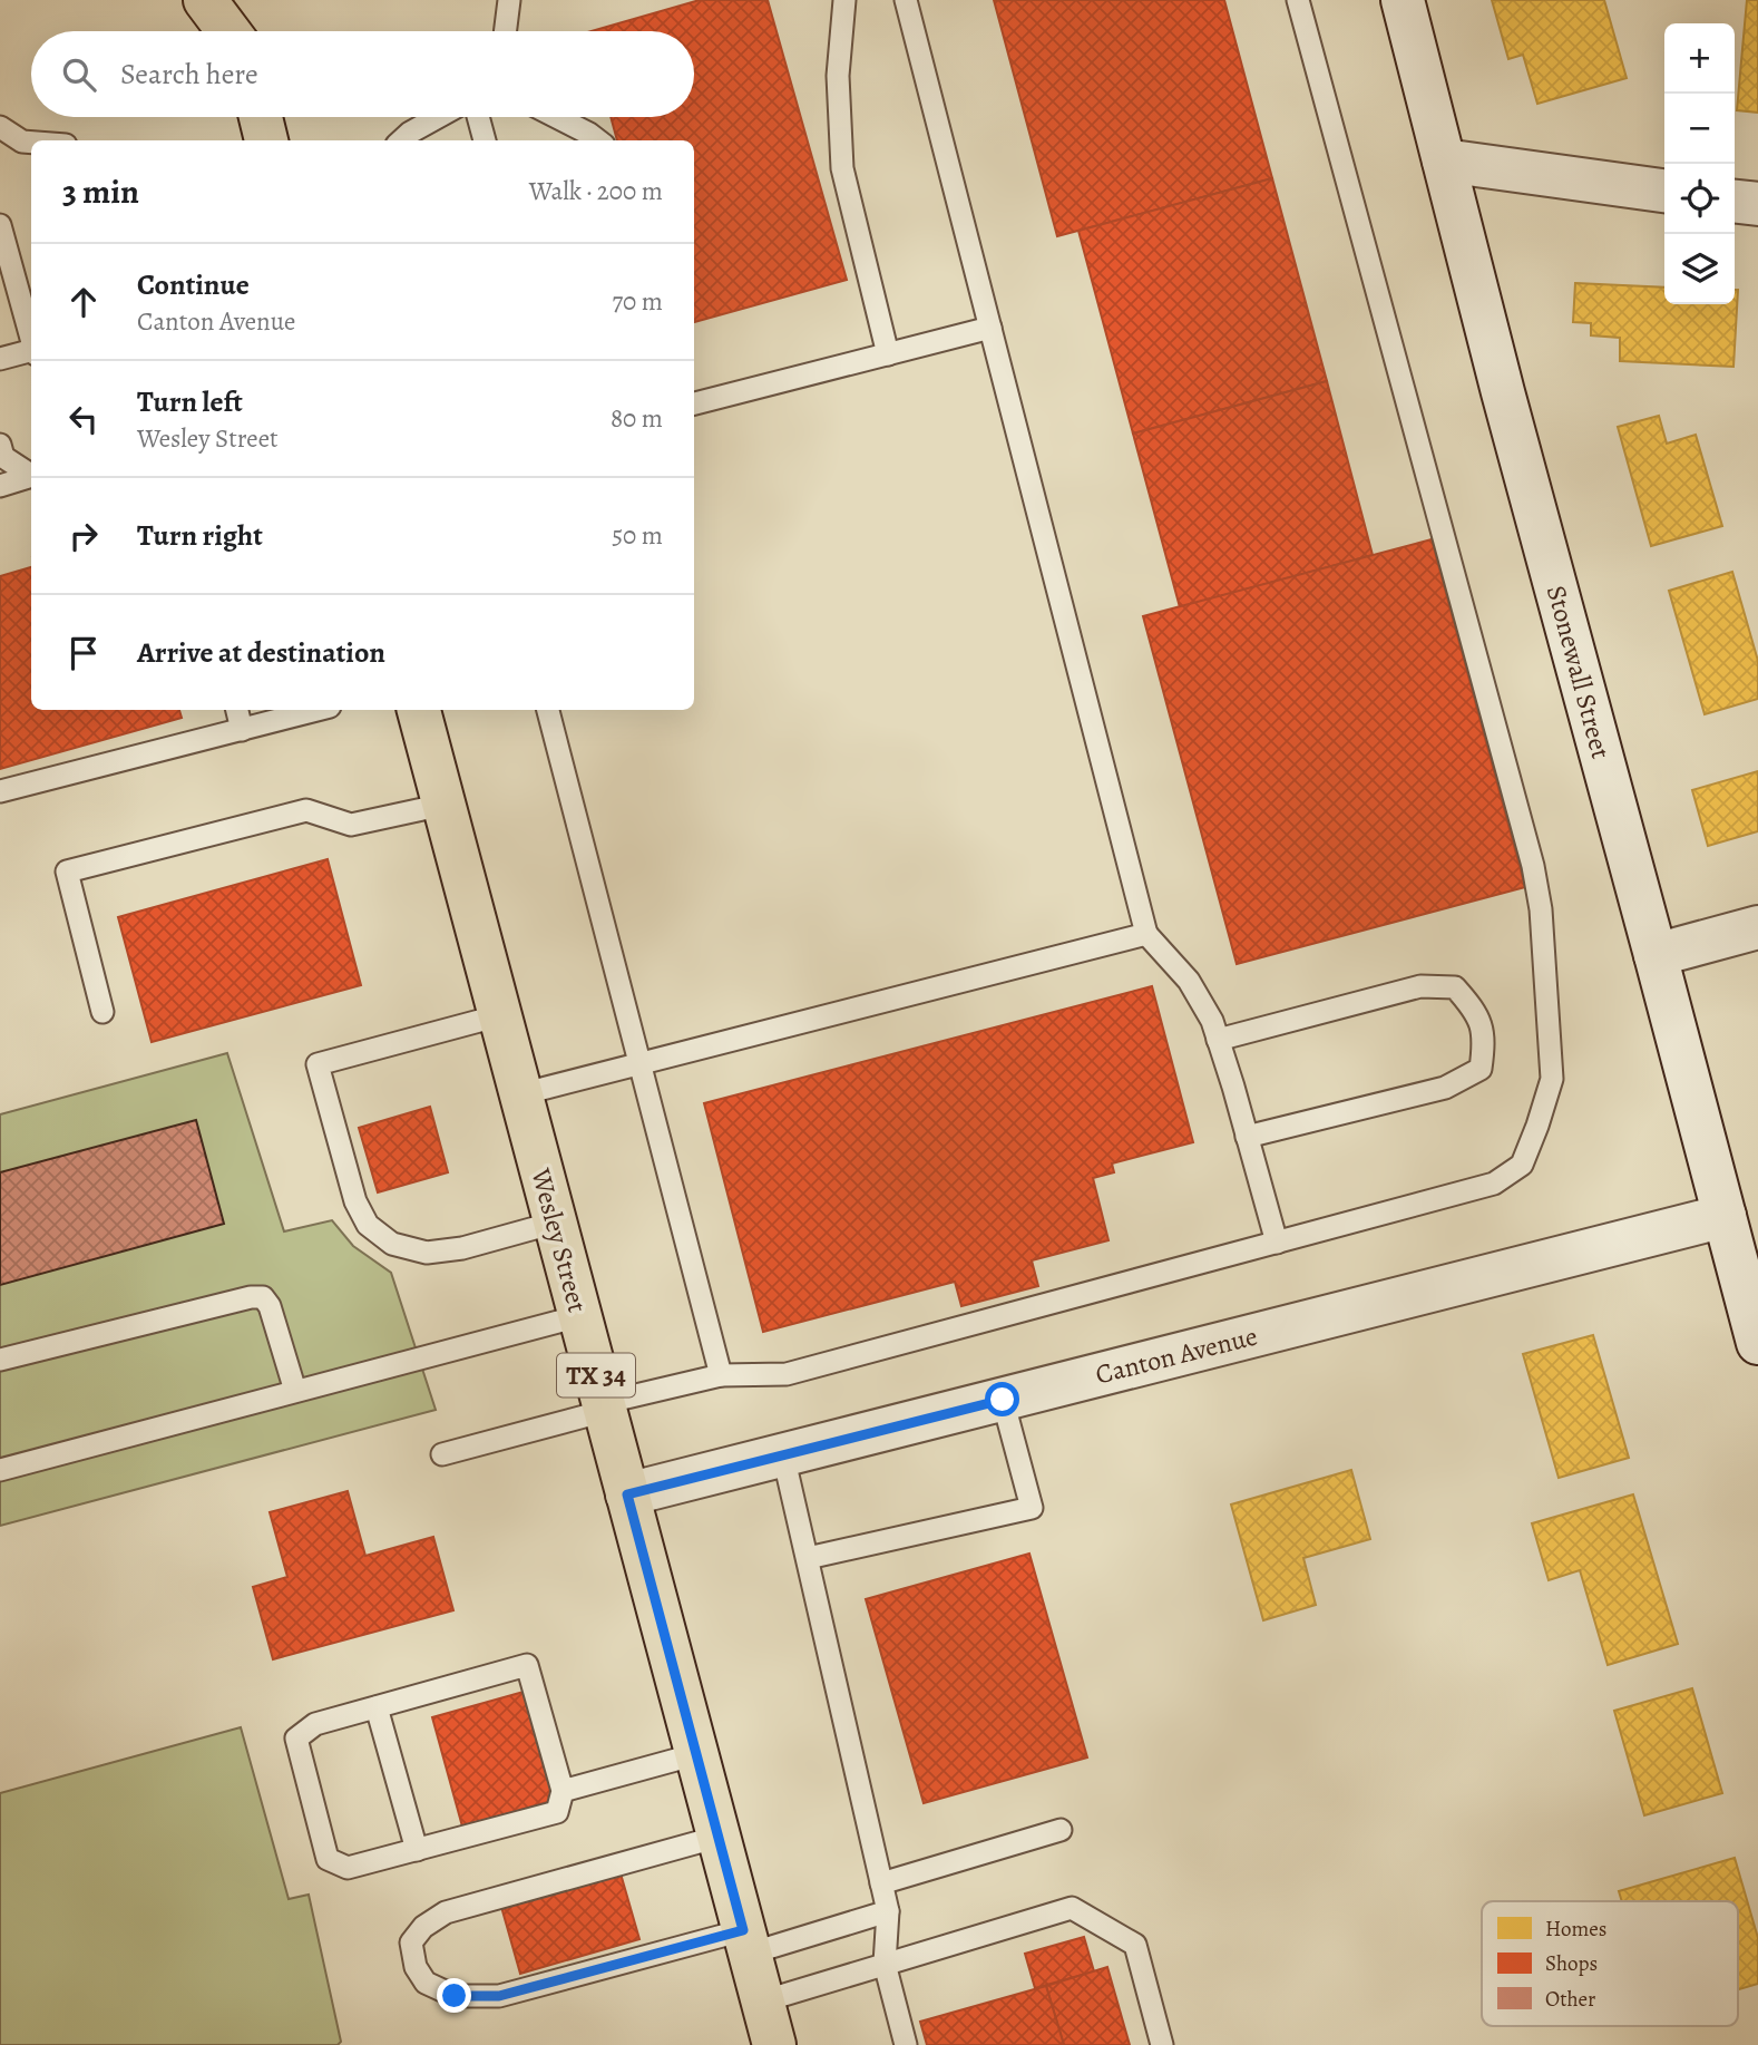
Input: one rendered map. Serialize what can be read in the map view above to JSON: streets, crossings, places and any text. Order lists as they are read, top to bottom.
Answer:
{
  "streets": {
    "main road": ["Wesley Street", "TX 34"],
    "street": ["Stonewall Street", "Canton Avenue"]
  },
  "crossings": [
    ["Stonewall Street", "Canton Avenue"],
    ["Wesley Street", "Canton Avenue"]
  ],
  "legend": ["Homes", "Shops", "Other"],
  "page": {
    "map_buttons": ["+", "−"],
    "search": "Search here",
    "heading": ["3 min", "Walk · 200 m"],
    "list": [
      ["Continue", "Canton Avenue", "70 m"],
      ["Turn left", "Wesley Street", "80 m"],
      ["Turn right", "50 m"],
      "Arrive at destination"
    ]
  }
}
